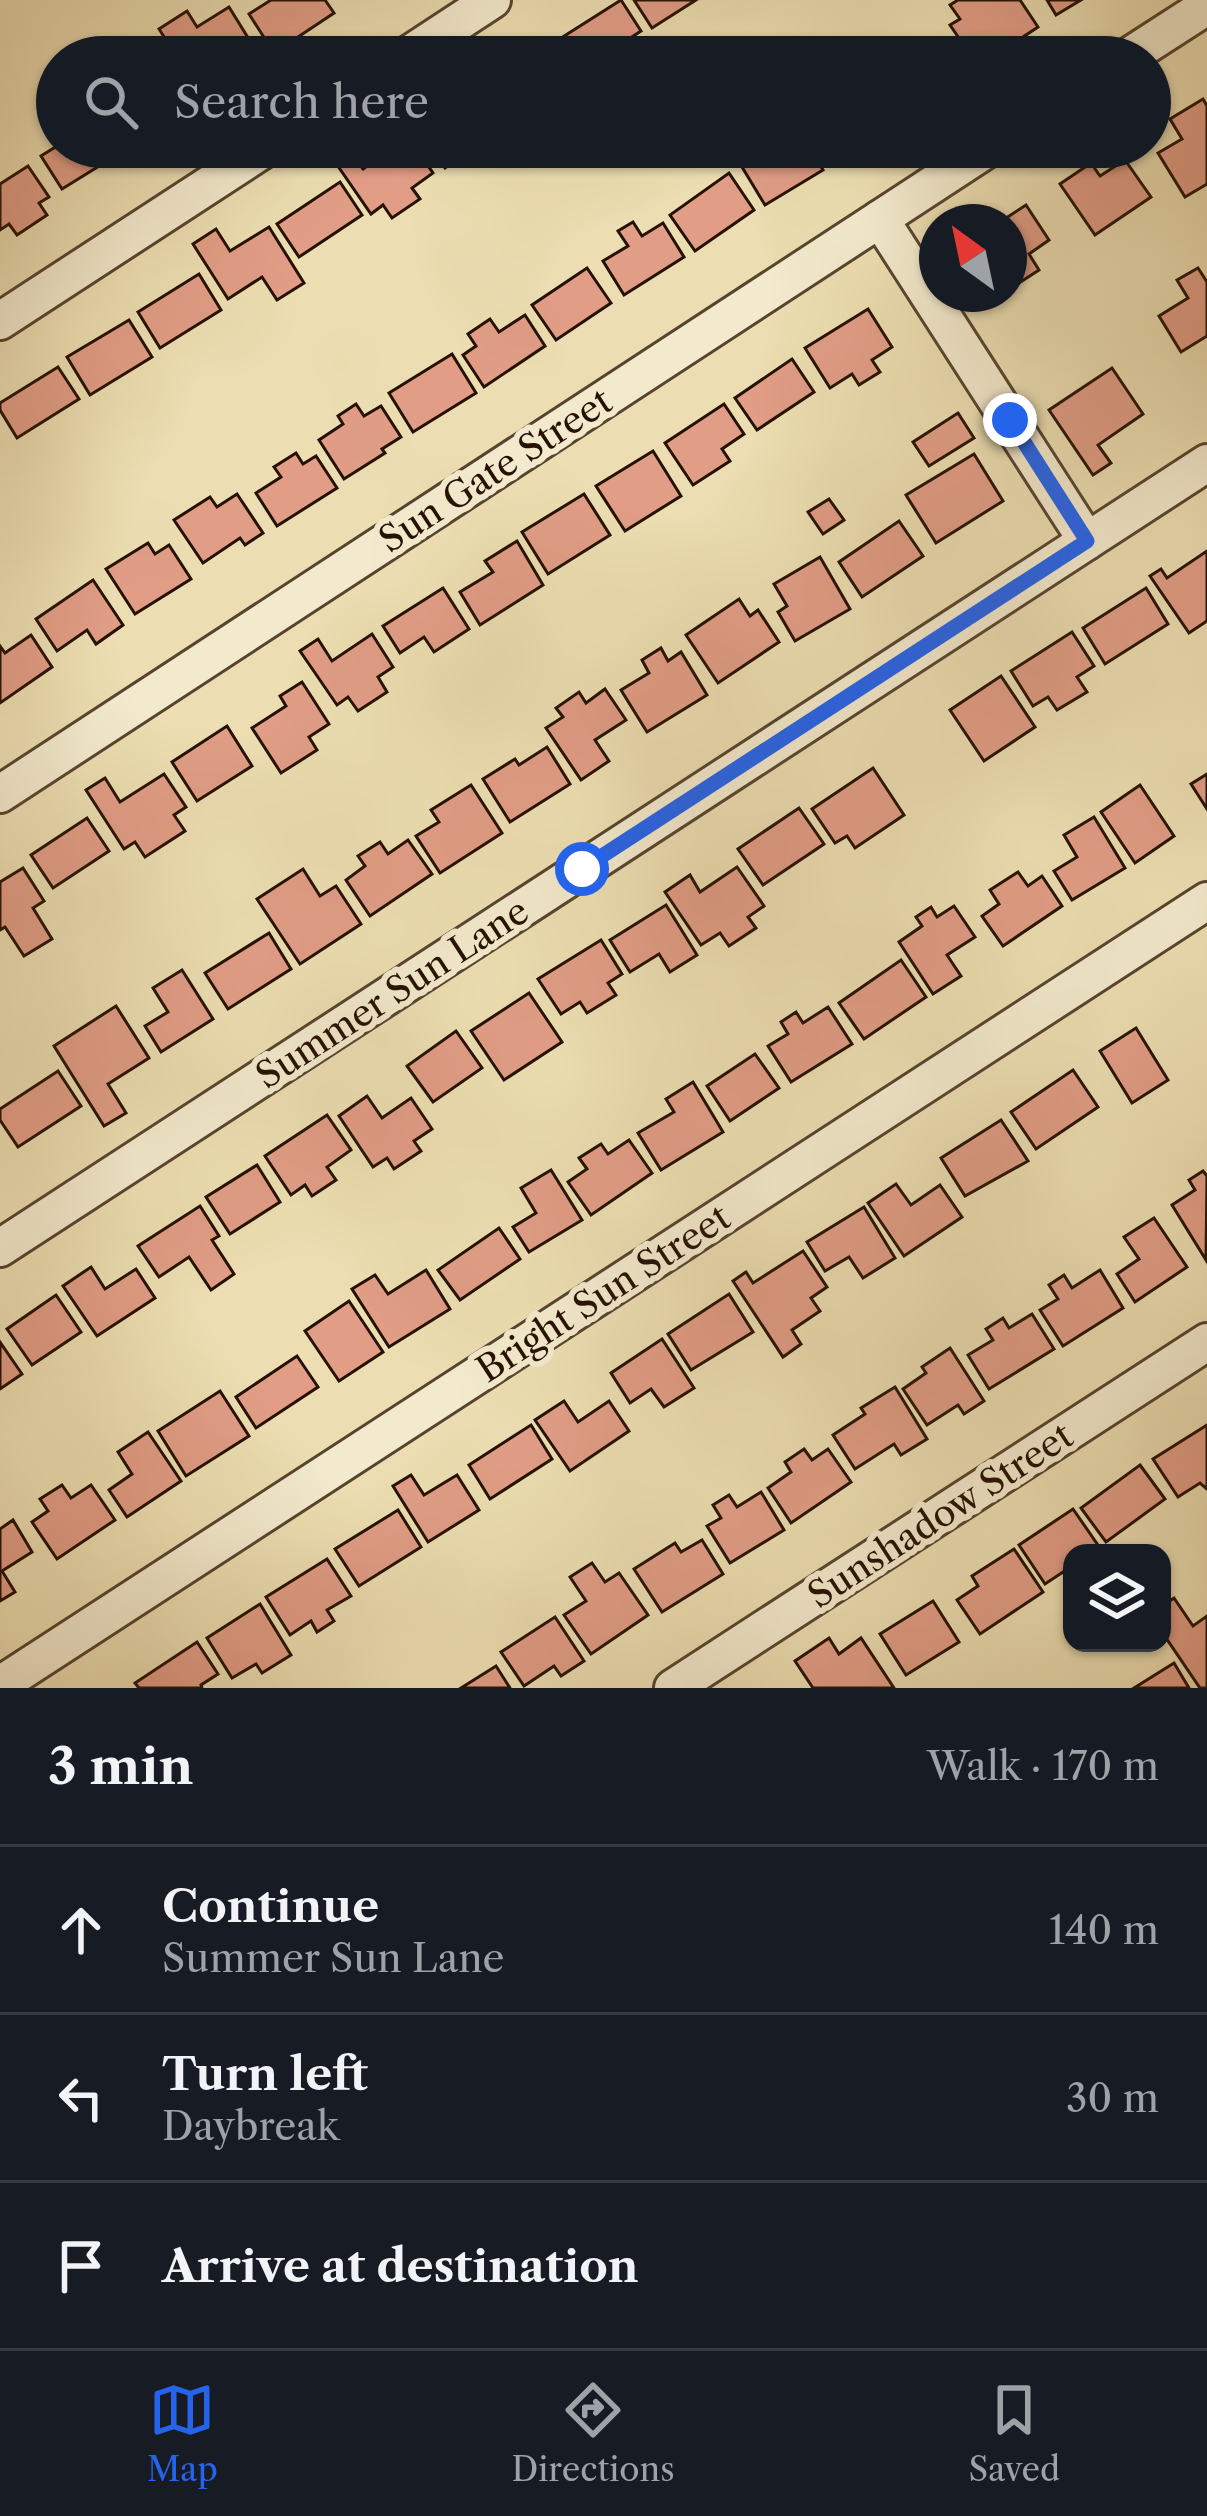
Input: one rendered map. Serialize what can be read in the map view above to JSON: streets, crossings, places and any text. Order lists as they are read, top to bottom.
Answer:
{
  "streets": {
    "street": [
      "Sun Gate Street",
      "Summer Sun Lane",
      "Bright Sun Street",
      "Sunshadow Street"
    ]
  },
  "north": "top left",
  "page": {
    "search": "Search here",
    "heading": ["3 min", "Walk · 170 m"],
    "list": [
      ["Continue", "Summer Sun Lane", "140 m"],
      ["Turn left", "Daybreak", "30 m"],
      "Arrive at destination"
    ],
    "nav": ["Map", "Directions", "Saved"]
  }
}
